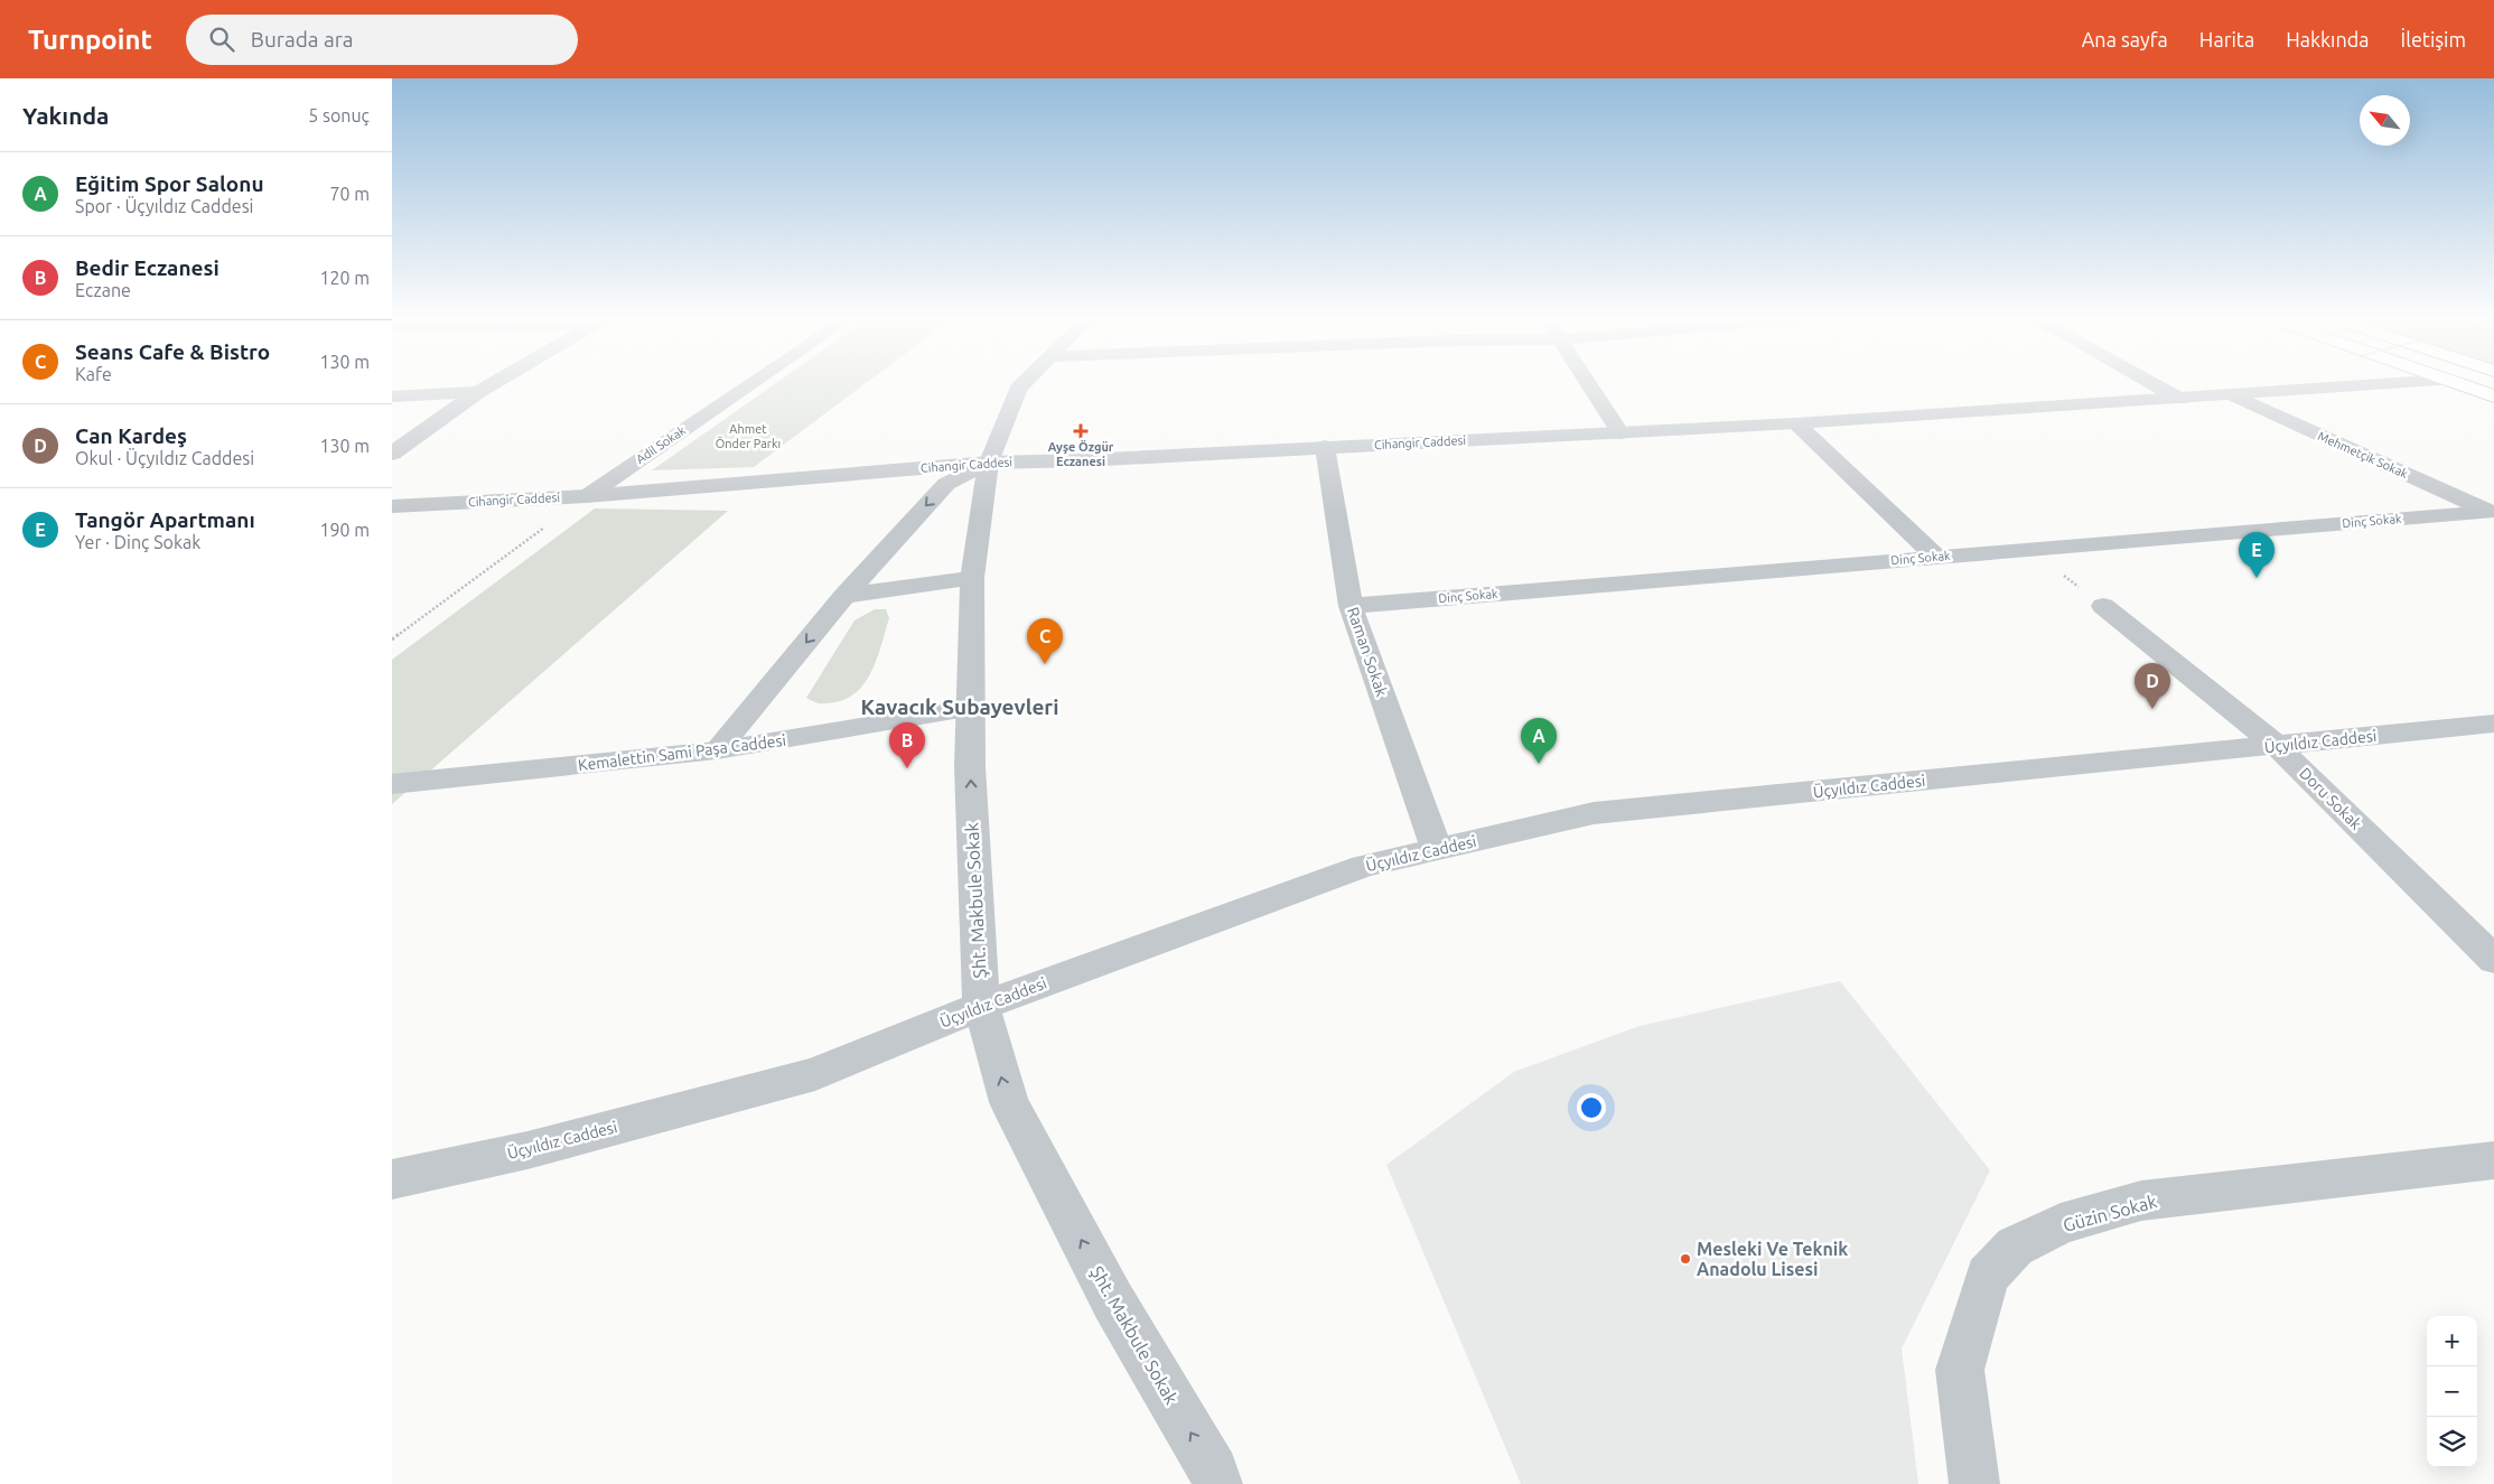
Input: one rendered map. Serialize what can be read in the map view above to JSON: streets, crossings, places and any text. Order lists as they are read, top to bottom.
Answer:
{
  "streets": {
    "street": [
      "Cihangir Caddesi",
      "Adil Sokak",
      "Mehmetçik Sokak",
      "Dinç Sokak",
      "Raman Sokak",
      "Üçyıldız Caddesi",
      "Kemalettin Sami Paşa Caddesi",
      "Doru Sokak",
      "Şht. Makbule Sokak",
      "Güzin Sokak"
    ]
  },
  "crossings": [
    ["Cihangir Caddesi", "Adil Sokak"],
    ["Cihangir Caddesi", "Mehmetçik Sokak"],
    ["Cihangir Caddesi", "Raman Sokak"],
    ["Cihangir Caddesi", "Şht. Makbule Sokak"],
    ["Mehmetçik Sokak", "Dinç Sokak"],
    ["Dinç Sokak", "Raman Sokak"],
    ["Raman Sokak", "Üçyıldız Caddesi"],
    ["Üçyıldız Caddesi", "Doru Sokak"],
    ["Üçyıldız Caddesi", "Şht. Makbule Sokak"],
    ["Kemalettin Sami Paşa Caddesi", "Şht. Makbule Sokak"]
  ],
  "one_way": ["Şht. Makbule Sokak"],
  "districts": ["Kavacık Subayevleri"],
  "parks": ["Ahmet Önder Parkı"],
  "places": {
    "health": ["Ayşe Özgür Eczanesi"],
    "other": ["Mesleki Ve Teknik Anadolu Lisesi"]
  },
  "north": "top left",
  "page": {
    "header": "Turnpoint",
    "search": "Burada ara",
    "nav": [
      "Ana sayfa",
      "Harita",
      "Hakkında",
      "İletişim"
    ],
    "heading": ["Yakında", "5 sonuç"],
    "list": [
      {
        "mark": "A",
        "name": "Eğitim Spor Salonu",
        "note": "Spor · Üçyıldız Caddesi",
        "value": "70 m"
      },
      {
        "mark": "B",
        "name": "Bedir Eczanesi",
        "note": "Eczane",
        "value": "120 m"
      },
      {
        "mark": "C",
        "name": "Seans Cafe & Bistro",
        "note": "Kafe",
        "value": "130 m"
      },
      {
        "mark": "D",
        "name": "Can Kardeş",
        "note": "Okul · Üçyıldız Caddesi",
        "value": "130 m"
      },
      {
        "mark": "E",
        "name": "Tangör Apartmanı",
        "note": "Yer · Dinç Sokak",
        "value": "190 m"
      }
    ],
    "pins": [
      "E",
      "C",
      "D",
      "A",
      "B"
    ],
    "map_buttons": ["+", "−"]
  }
}
